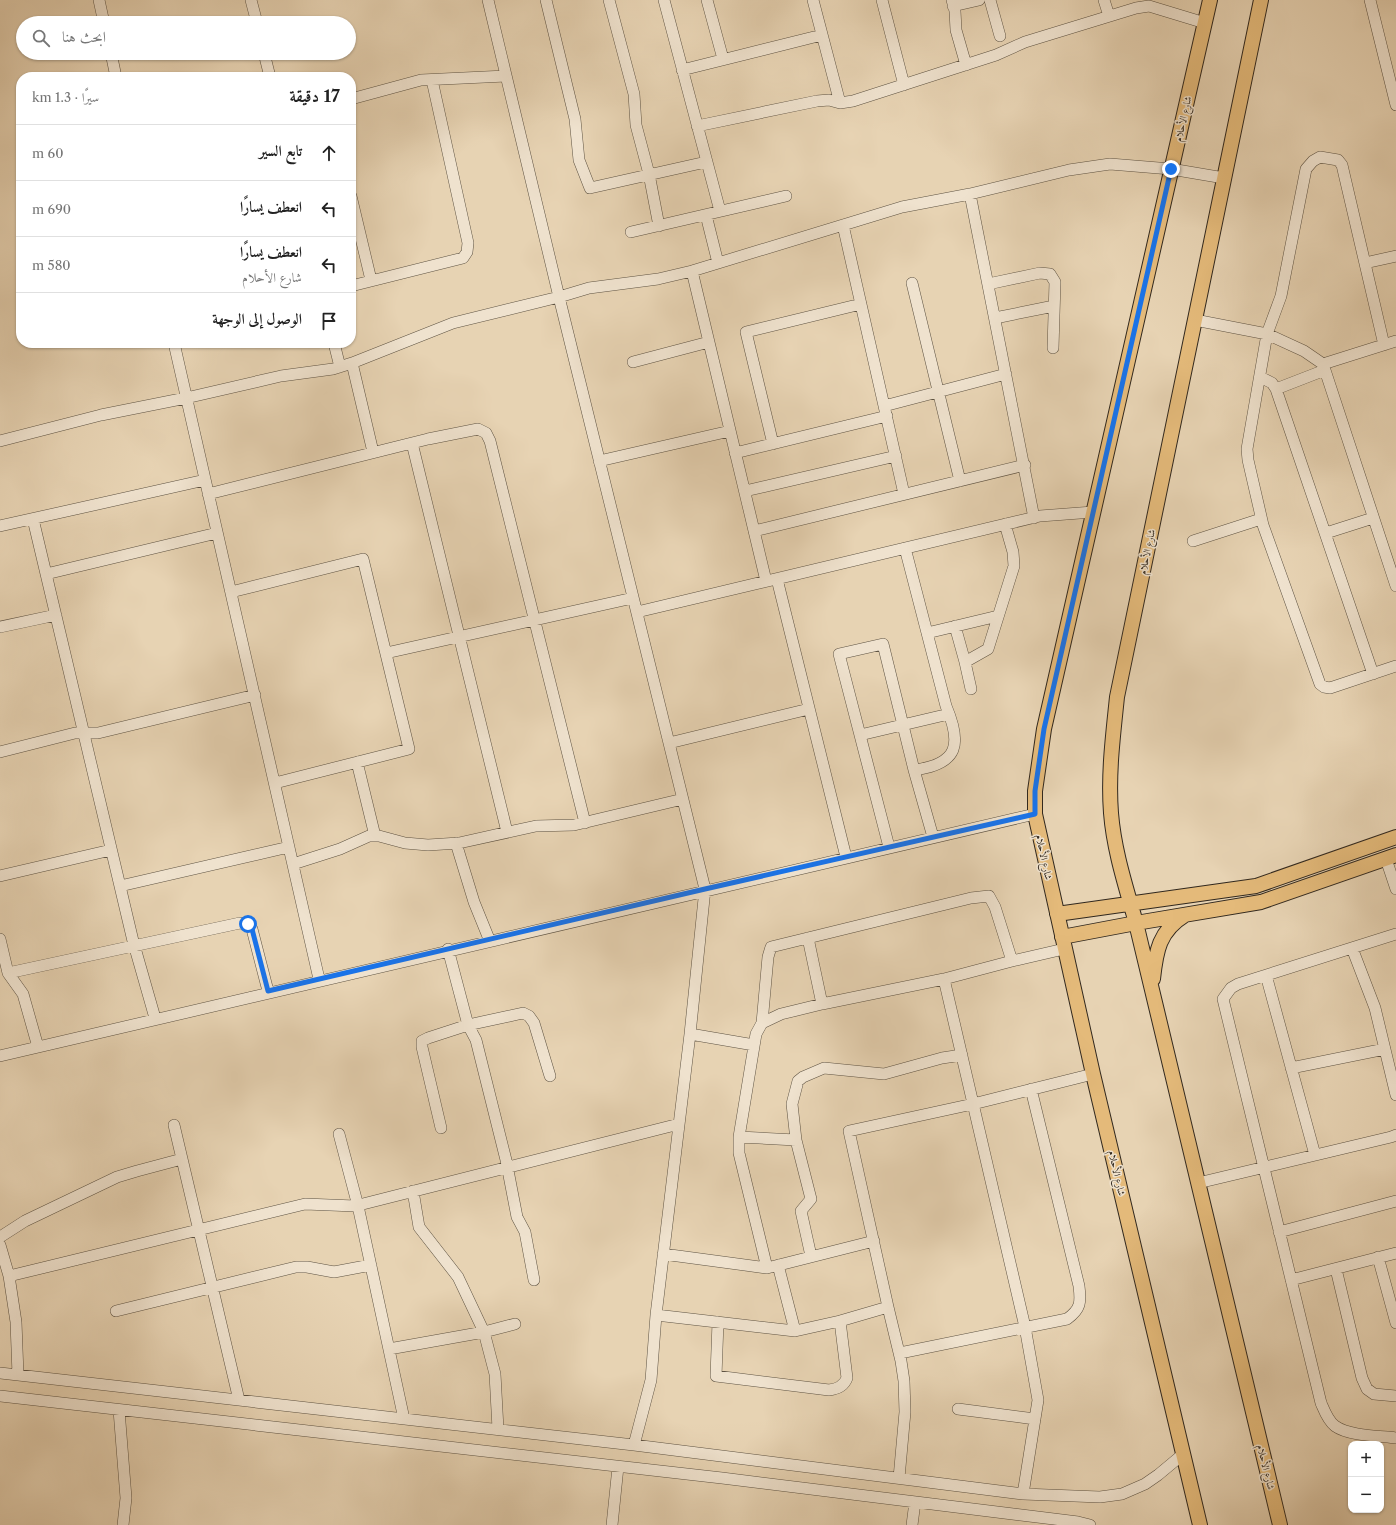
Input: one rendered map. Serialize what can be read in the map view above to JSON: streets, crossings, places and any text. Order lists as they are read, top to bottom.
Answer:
{
  "streets": {
    "main road": ["شارع الأحلام"]
  },
  "page": {
    "search": "ابحث هنا",
    "heading": ["17 دقيقة", "سيرًا · 1.3 km"],
    "list": [
      ["تابع السير", "60 m"],
      ["انعطف يسارًا", "690 m"],
      ["انعطف يسارًا", "شارع الأحلام", "580 m"],
      "الوصول إلى الوجهة"
    ],
    "map_buttons": ["+", "−"]
  }
}
